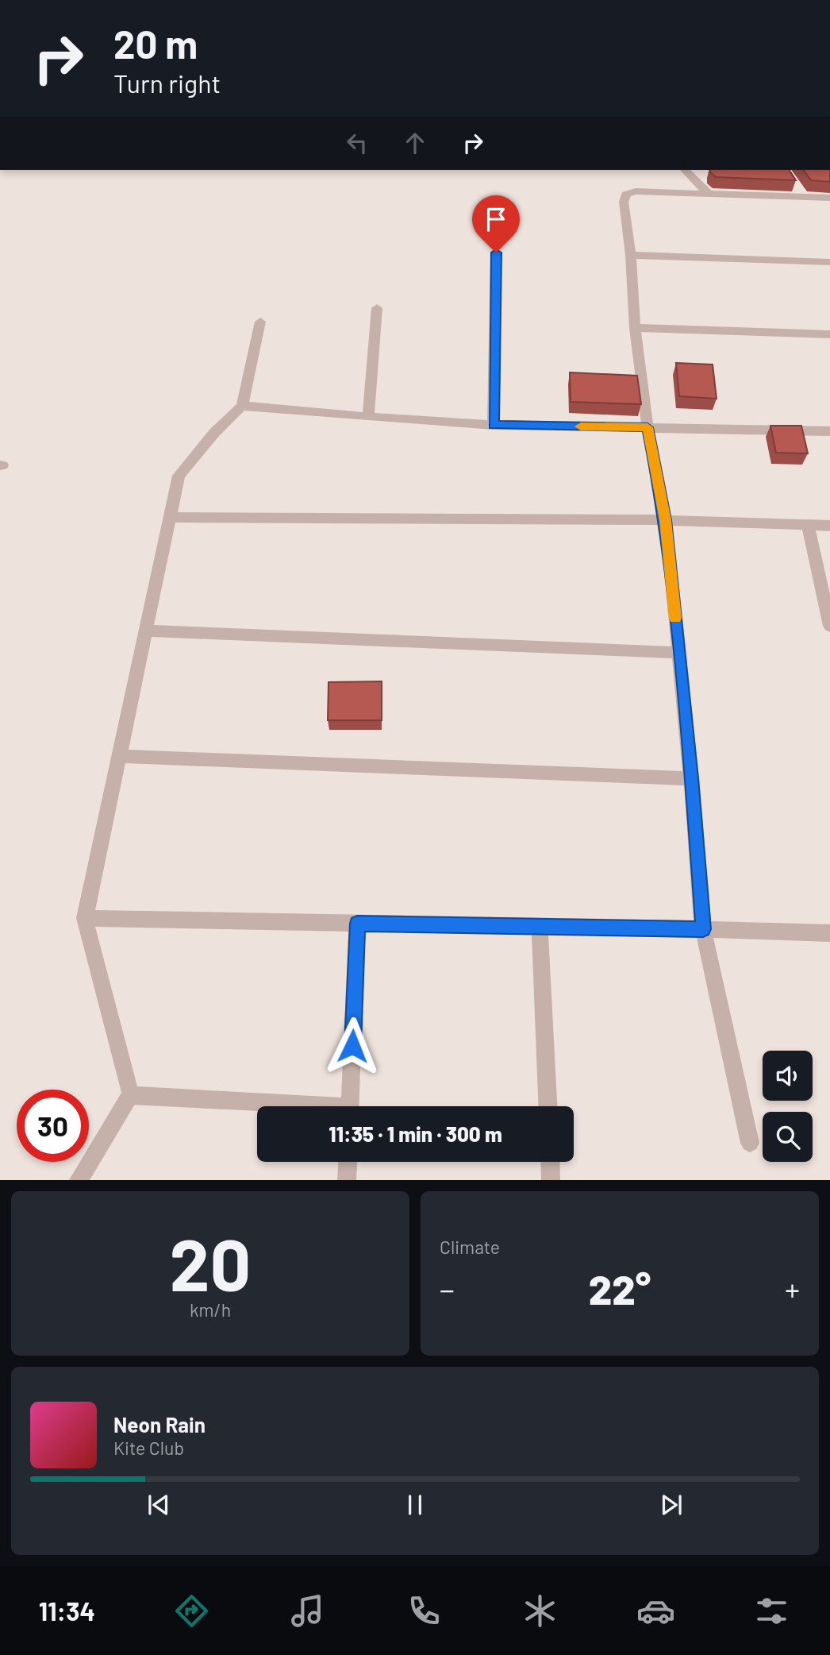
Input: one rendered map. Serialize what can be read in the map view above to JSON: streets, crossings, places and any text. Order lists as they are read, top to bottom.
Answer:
{
  "page": {
    "turn": ["20 m", "Turn right"],
    "limit": "30",
    "trip": "11:35 · 1 min · 300 m",
    "tile": [
      ["20", "km/h"],
      "Climate"
    ],
    "heat": ["−", "22°", "+"],
    "song": ["Neon Rain", "Kite Club"],
    "tabs": "11:34"
  }
}
